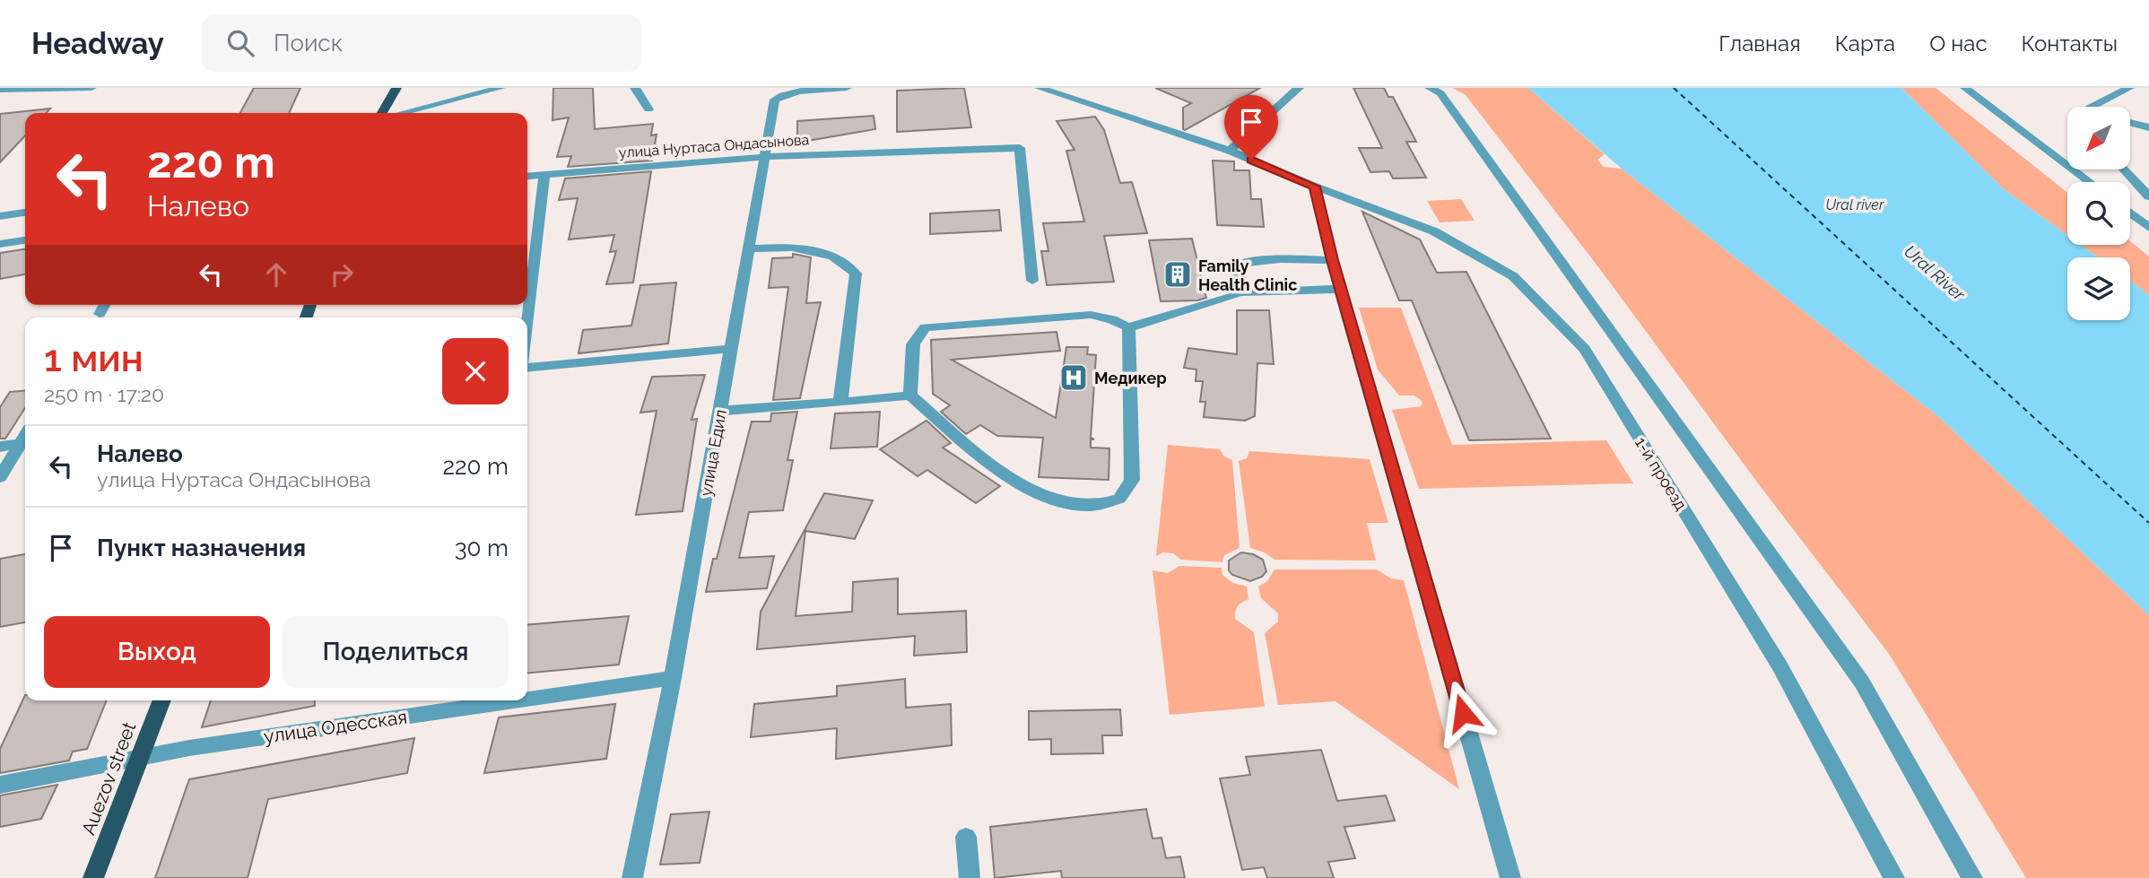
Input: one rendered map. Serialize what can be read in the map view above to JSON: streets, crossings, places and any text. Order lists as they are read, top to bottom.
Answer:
{
  "streets": {
    "main road": ["Auezov street"],
    "street": [
      "улица Нуртаса Ондасынова",
      "улица Едил",
      "1-й проезд",
      "улица Одесская"
    ]
  },
  "crossings": [
    ["улица Нуртаса Ондасынова", "улица Едил"],
    ["улица Едил", "улица Одесская"],
    ["улица Одесская", "Auezov street"]
  ],
  "water": ["Ural river", "Ural River"],
  "places": {
    "building": ["Family Health Clinic"],
    "hospital": ["Медикер"]
  },
  "north": "bottom left",
  "page": {
    "header": "Headway",
    "search": "Поиск",
    "nav": [
      "Главная",
      "Карта",
      "О нас",
      "Контакты"
    ],
    "turn": ["220 m", "Налево"],
    "heading": ["1 мин", "250 m · 17:20"],
    "list": [
      {
        "name": "Налево",
        "note": "улица Нуртаса Ондасынова",
        "value": "220 m"
      },
      {
        "name": "Пункт назначения",
        "value": "30 m"
      }
    ],
    "buttons": ["Выход", "Поделиться"]
  }
}
